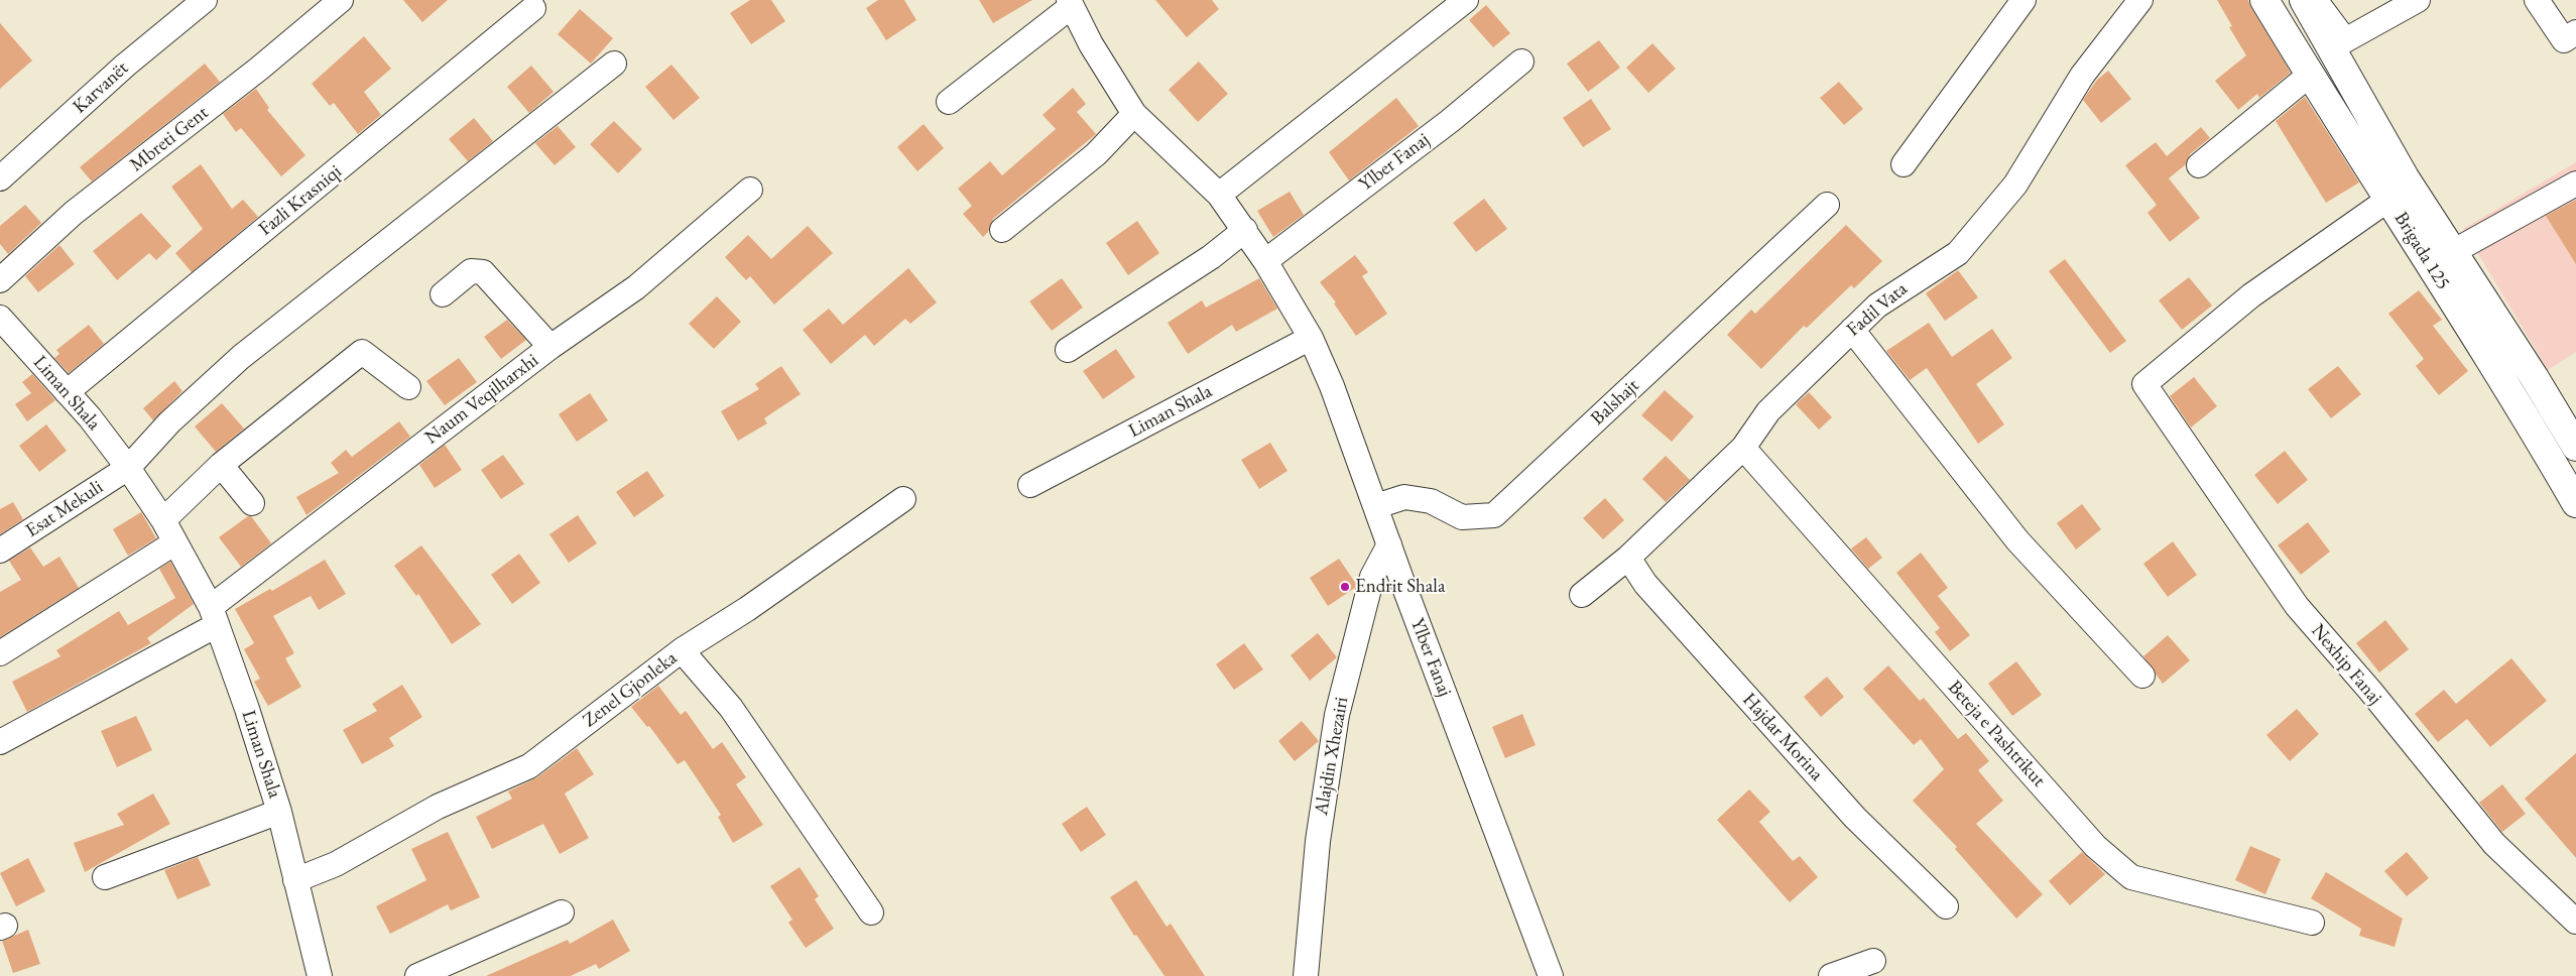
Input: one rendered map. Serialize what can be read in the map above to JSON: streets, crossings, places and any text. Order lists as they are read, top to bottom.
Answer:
{
  "streets": {
    "main road": ["Brigada 125"],
    "street": [
      "Karvanët",
      "Mbreti Gent",
      "Ylber Fanaj",
      "Fazli Krasniqi",
      "Fadil Vata",
      "Liman Shala",
      "Naum Veqilharxhi",
      "Balshajt",
      "Esat Mekuli",
      "Nexhip Fanaj",
      "Zenel Gjonleka",
      "Beteja e Pashtrikut",
      "Hajdar Morina",
      "Alajdin Xhezairi"
    ]
  },
  "crossings": [
    ["Ylber Fanaj", "Liman Shala"],
    ["Ylber Fanaj", "Balshajt"],
    ["Ylber Fanaj", "Alajdin Xhezairi"],
    ["Fazli Krasniqi", "Liman Shala"],
    ["Brigada 125", "Nexhip Fanaj"],
    ["Fadil Vata", "Beteja e Pashtrikut"],
    ["Fadil Vata", "Hajdar Morina"],
    ["Liman Shala", "Naum Veqilharxhi"],
    ["Liman Shala", "Esat Mekuli"],
    ["Liman Shala", "Zenel Gjonleka"]
  ],
  "places": ["Endrit Shala"]
}
